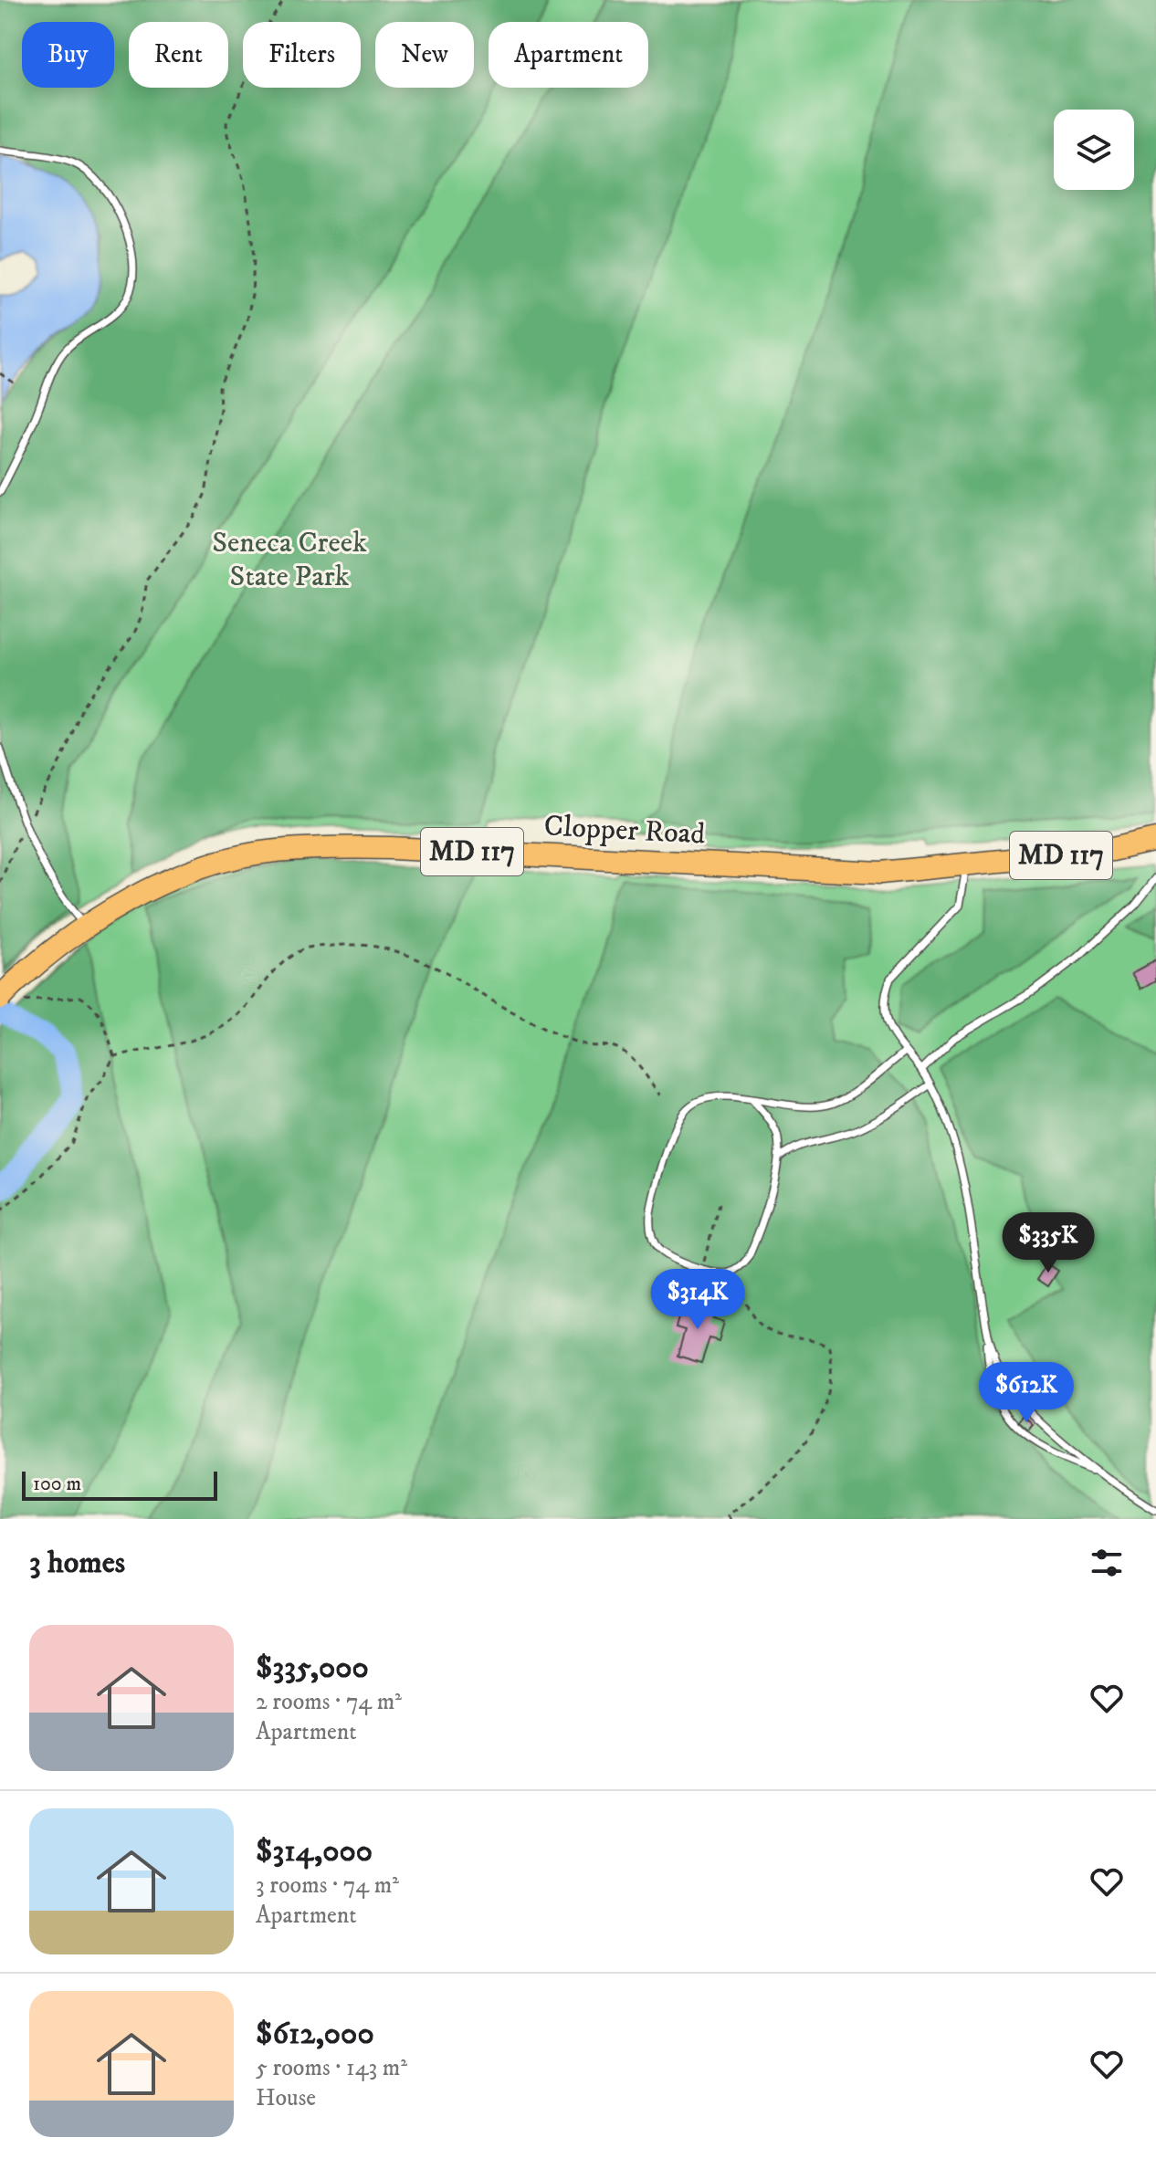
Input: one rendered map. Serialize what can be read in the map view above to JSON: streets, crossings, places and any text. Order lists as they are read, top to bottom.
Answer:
{
  "streets": {
    "main road": ["Clopper Road", "MD 117"]
  },
  "parks": ["Seneca Creek State Park"],
  "scale_bar": "100 m",
  "page": {
    "chip": [
      "Buy",
      "Rent",
      "Filters",
      "New",
      "Apartment"
    ],
    "price": ["$335K", "$314K", "$612K"],
    "scale": "100 m",
    "heading": "3 homes",
    "list": [
      {
        "name": "$335,000",
        "note": "2 rooms · 74 m² · Apartment"
      },
      {
        "name": "$314,000",
        "note": "3 rooms · 74 m² · Apartment"
      },
      {
        "name": "$612,000",
        "note": "5 rooms · 143 m² · House"
      }
    ]
  }
}
